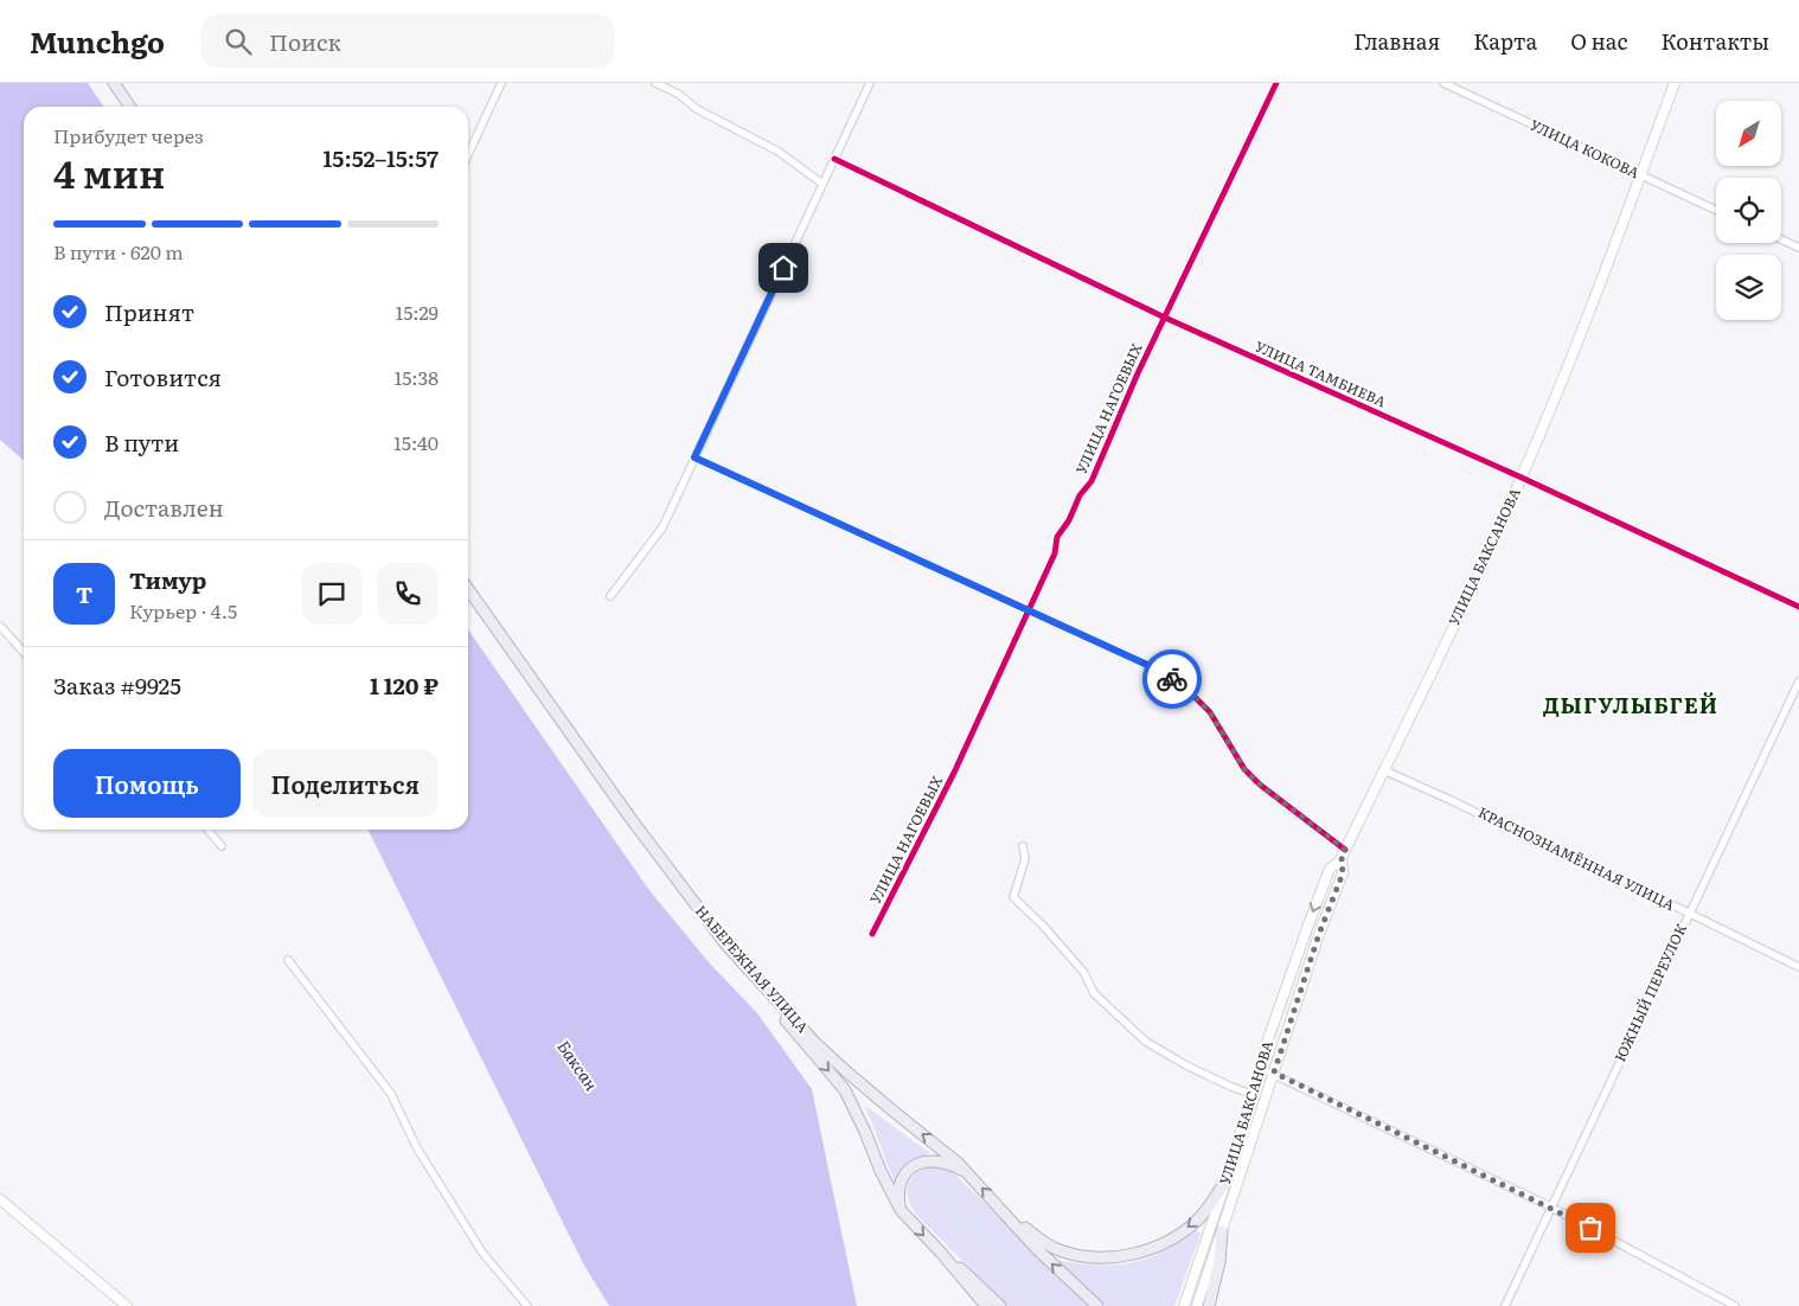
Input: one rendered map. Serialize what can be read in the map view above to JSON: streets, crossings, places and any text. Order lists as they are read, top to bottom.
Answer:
{
  "streets": {
    "main road": ["УЛИЦА БАКСАНОВА", "НАБЕРЕЖНАЯ УЛИЦА"],
    "street": [
      "УЛИЦА КОКОВА",
      "УЛИЦА ТАМБИЕВА",
      "УЛИЦА НАГОЕВЫХ",
      "КРАСНОЗНАМЁННАЯ УЛИЦА",
      "ЮЖНЫЙ ПЕРЕУЛОК"
    ]
  },
  "crossings": [
    ["УЛИЦА КОКОВА", "УЛИЦА БАКСАНОВА"],
    ["УЛИЦА ТАМБИЕВА", "УЛИЦА НАГОЕВЫХ"],
    ["УЛИЦА ТАМБИЕВА", "УЛИЦА БАКСАНОВА"],
    ["УЛИЦА БАКСАНОВА", "КРАСНОЗНАМЁННАЯ УЛИЦА"],
    ["КРАСНОЗНАМЁННАЯ УЛИЦА", "ЮЖНЫЙ ПЕРЕУЛОК"]
  ],
  "districts": ["ДЫГУЛЫБГЕЙ"],
  "water": ["Баксан"],
  "north": "bottom left",
  "page": {
    "header": "Munchgo",
    "search": "Поиск",
    "nav": [
      "Главная",
      "Карта",
      "О нас",
      "Контакты"
    ],
    "heading": ["4 мин", "Прибудет через", "15:52–15:57"],
    "panel": [
      "Тимур",
      "Курьер · 4.5",
      "Заказ #9925",
      "1 120 ₽"
    ],
    "bar": "В пути · 620 m",
    "list": [
      ["Принят", "15:29"],
      ["Готовится", "15:38"],
      ["В пути", "15:40"],
      "Доставлен"
    ],
    "round": "Т",
    "buttons": ["Помощь", "Поделиться"]
  }
}
